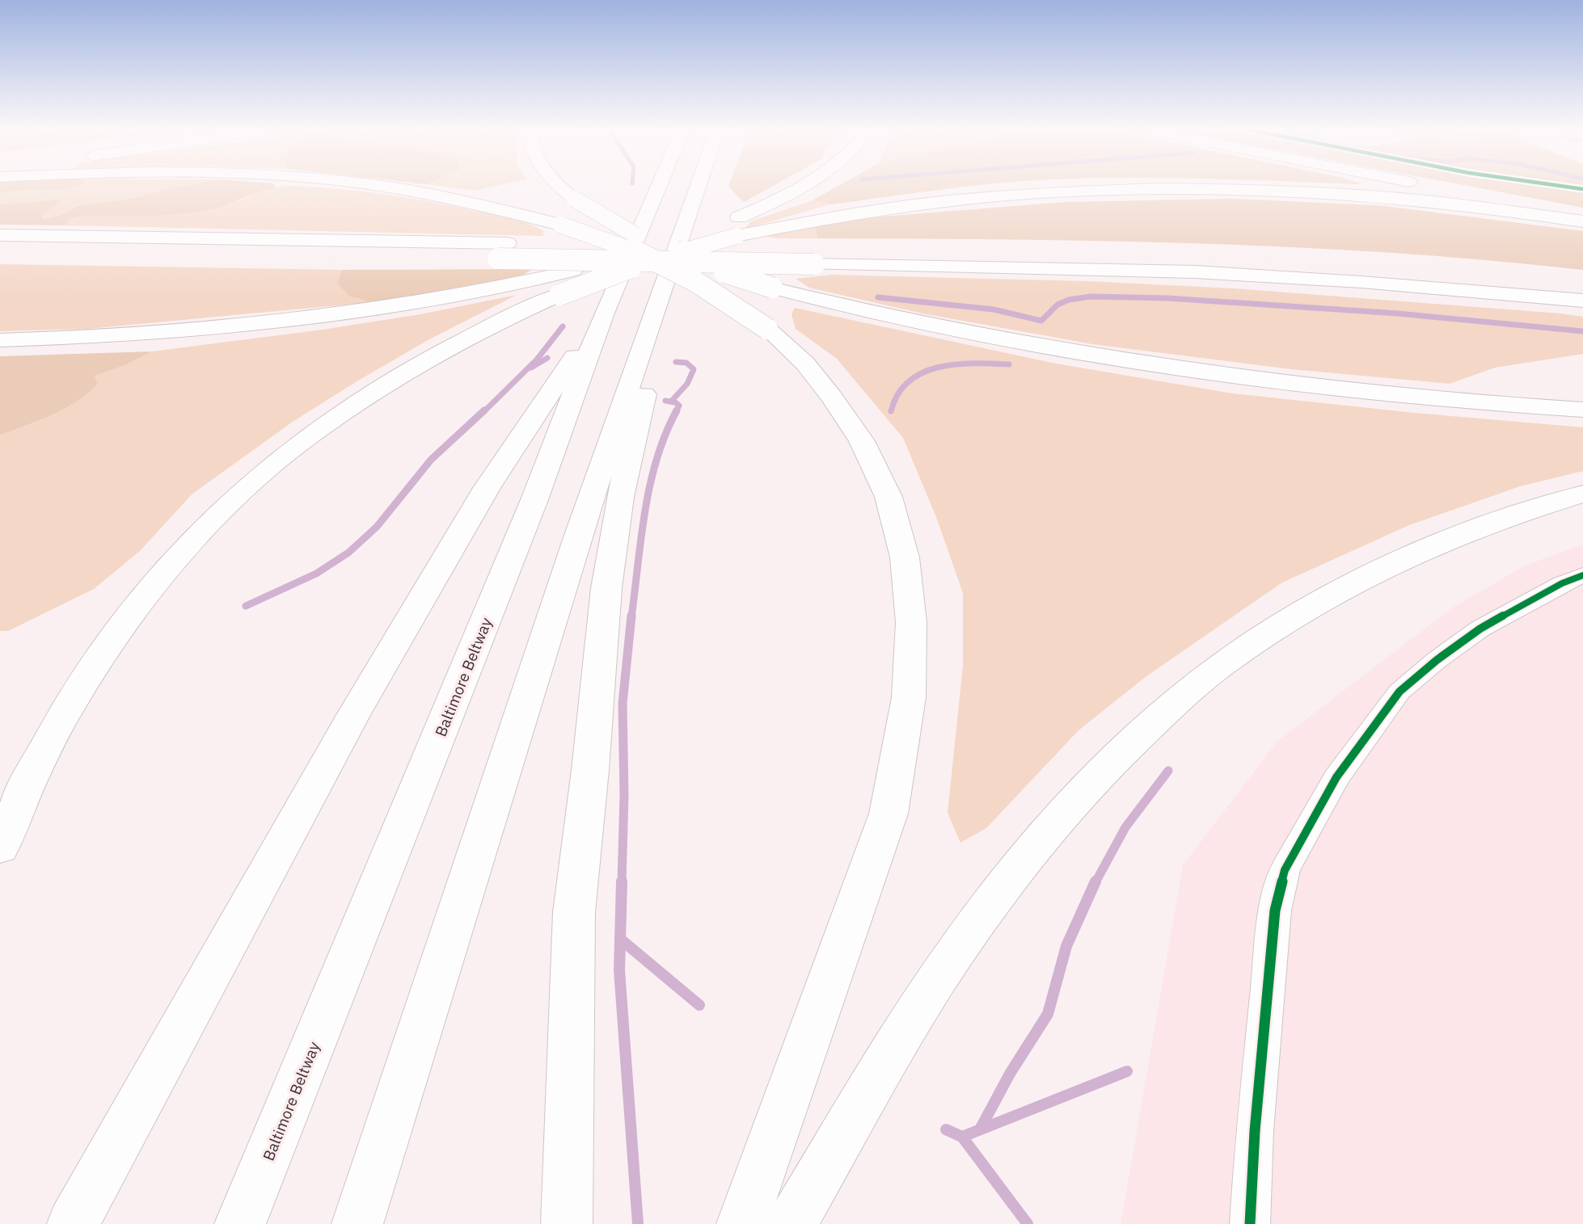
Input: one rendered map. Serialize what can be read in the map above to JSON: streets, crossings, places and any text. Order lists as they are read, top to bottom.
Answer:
{
  "streets": {
    "highway": ["Baltimore Beltway"]
  }
}
